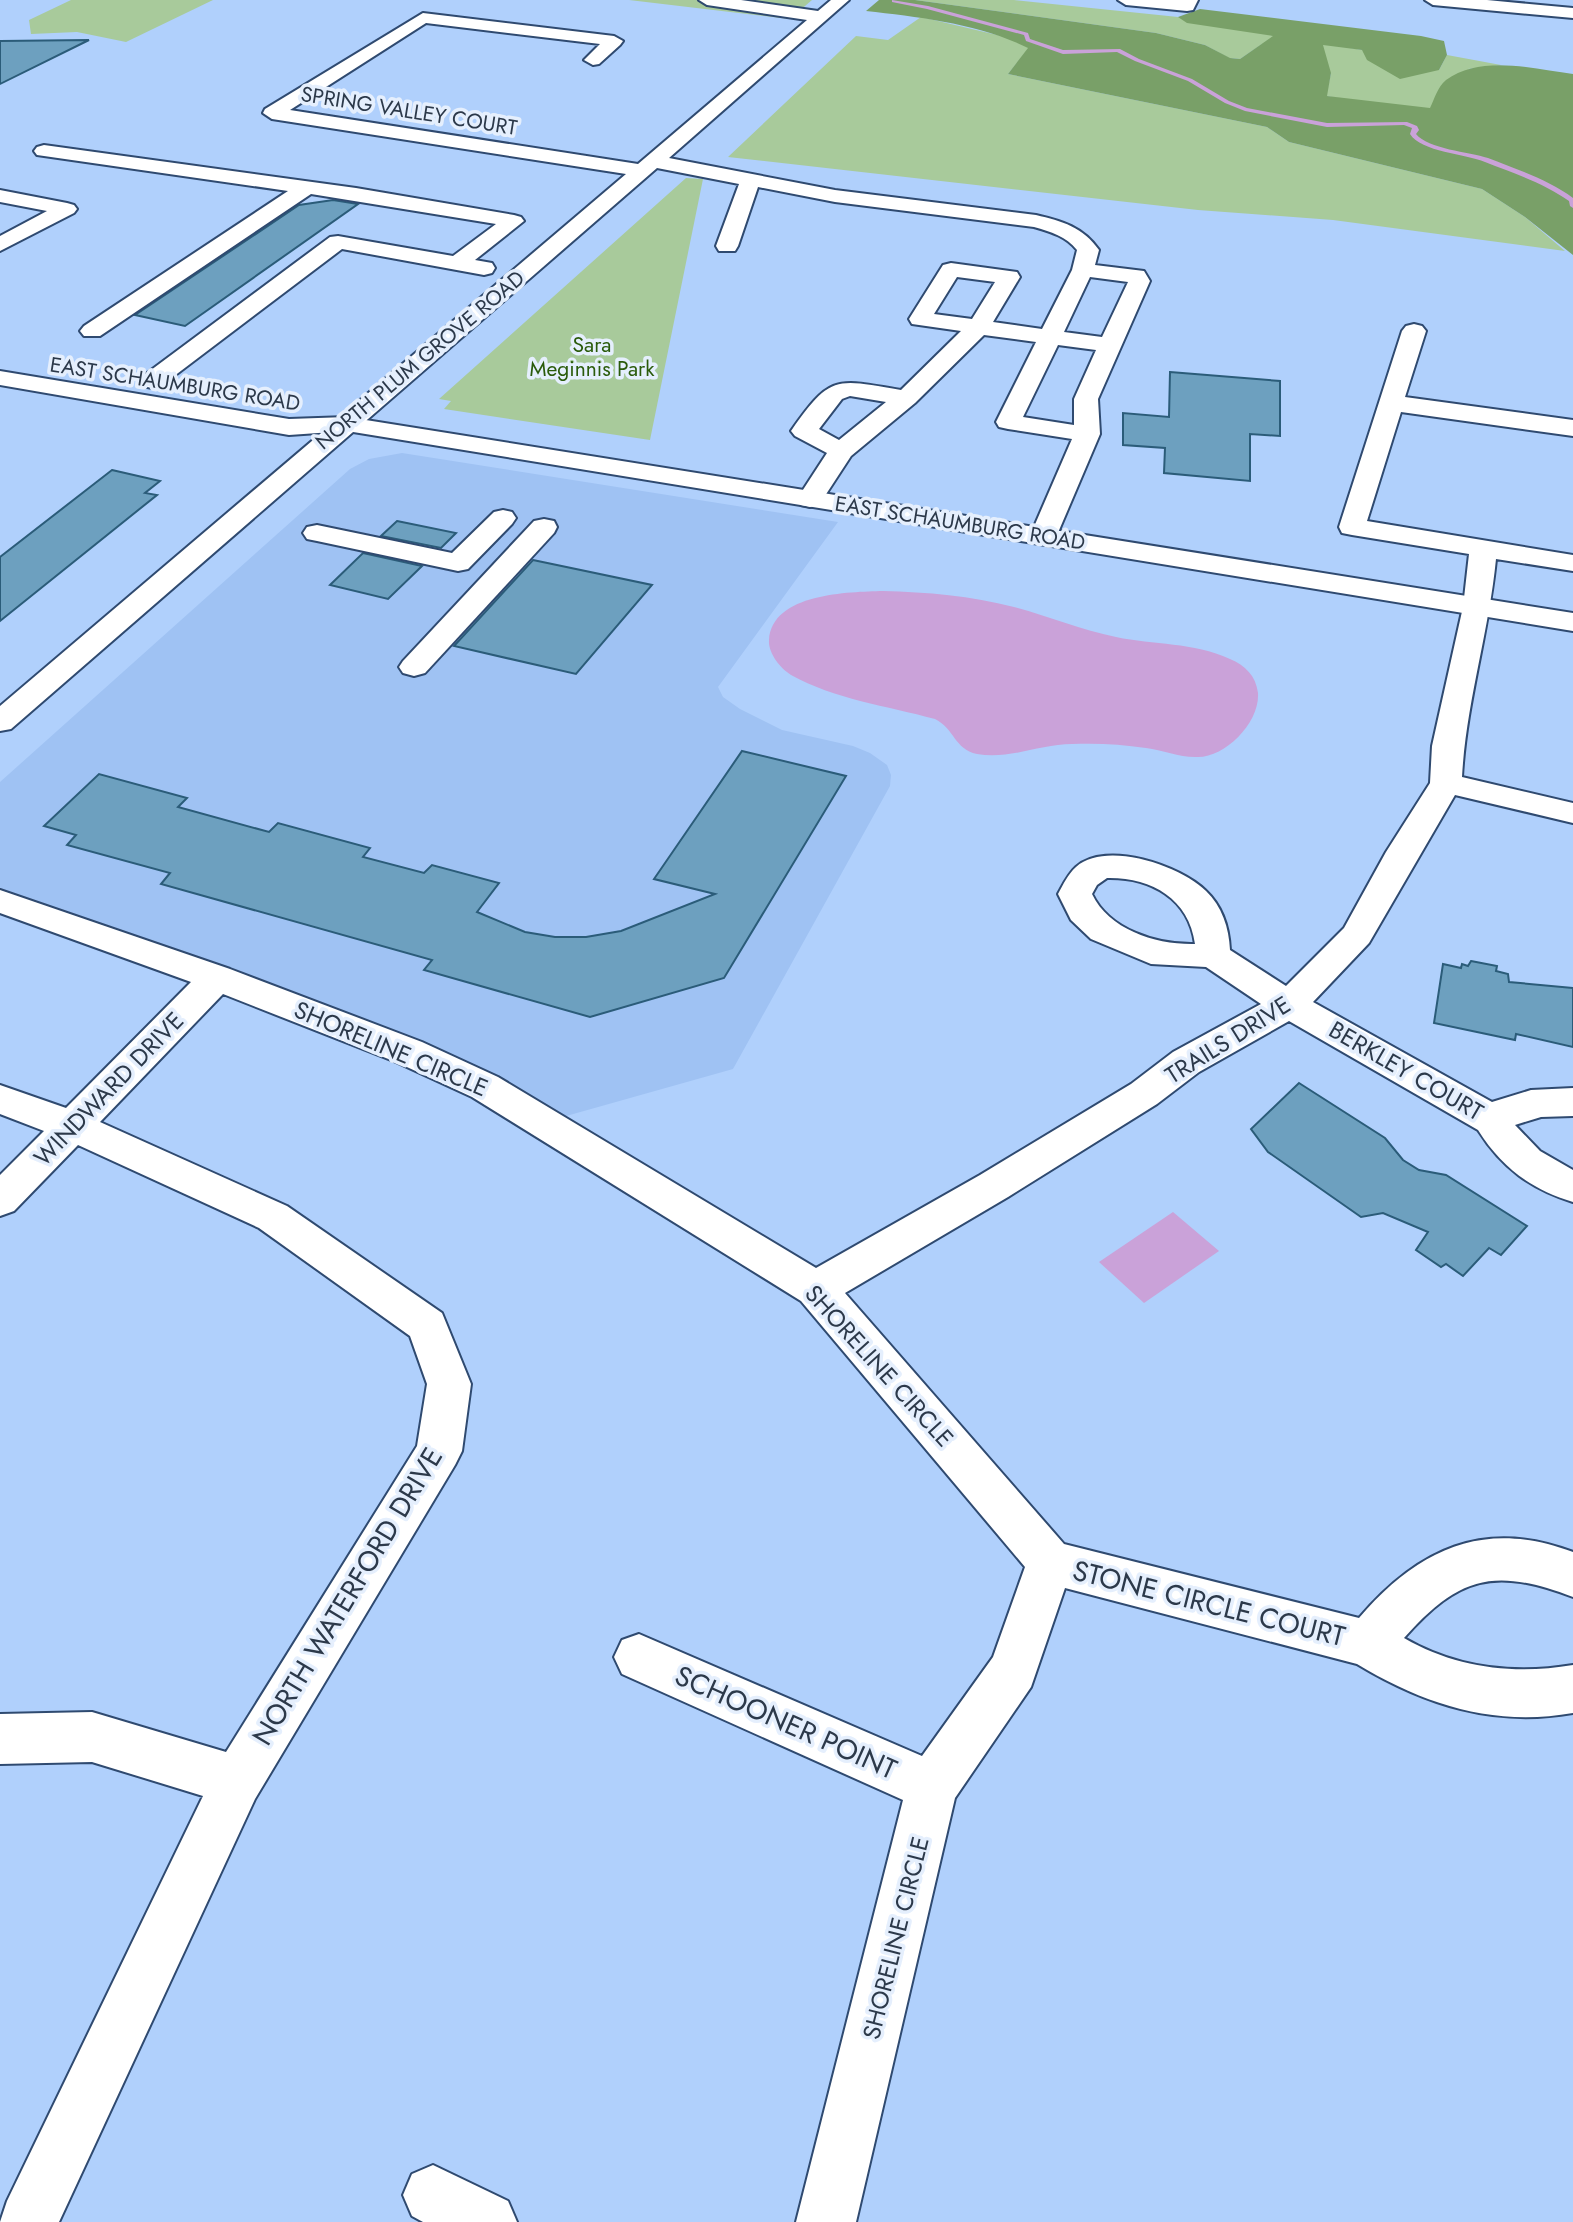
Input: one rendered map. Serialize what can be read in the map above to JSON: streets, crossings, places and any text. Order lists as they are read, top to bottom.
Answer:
{
  "streets": {
    "street": [
      "SPRING VALLEY COURT",
      "NORTH PLUM GROVE ROAD",
      "EAST SCHAUMBURG ROAD",
      "TRAILS DRIVE",
      "SHORELINE CIRCLE",
      "BERKLEY COURT",
      "WINDWARD DRIVE",
      "NORTH WATERFORD DRIVE",
      "STONE CIRCLE COURT",
      "SCHOONER POINT"
    ]
  },
  "crossings": [
    ["SPRING VALLEY COURT", "NORTH PLUM GROVE ROAD"],
    ["NORTH PLUM GROVE ROAD", "EAST SCHAUMBURG ROAD"],
    ["EAST SCHAUMBURG ROAD", "TRAILS DRIVE"],
    ["TRAILS DRIVE", "SHORELINE CIRCLE"],
    ["TRAILS DRIVE", "BERKLEY COURT"],
    ["SHORELINE CIRCLE", "WINDWARD DRIVE"],
    ["SHORELINE CIRCLE", "STONE CIRCLE COURT"],
    ["SHORELINE CIRCLE", "SCHOONER POINT"],
    ["WINDWARD DRIVE", "NORTH WATERFORD DRIVE"]
  ],
  "parks": ["Sara Meginnis Park"]
}
